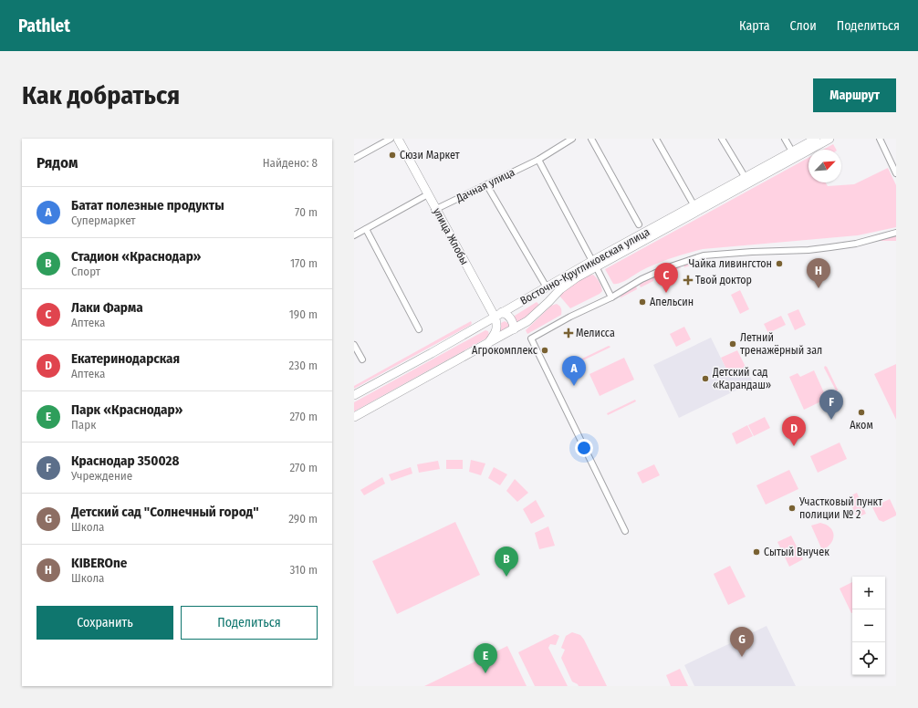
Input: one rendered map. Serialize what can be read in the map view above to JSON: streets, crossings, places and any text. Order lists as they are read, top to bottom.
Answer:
{
  "streets": {
    "main road": ["улица Жлобы", "Восточно-Кругликовская улица"],
    "street": ["Дачная улица"]
  },
  "crossings": [
    ["Дачная улица", "улица Жлобы"],
    ["улица Жлобы", "Восточно-Кругликовская улица"]
  ],
  "places": {
    "other": [
      "Сюзи Маркет",
      "Чайка ливингстон",
      "Апельсин",
      "Летний тренажёрный зал",
      "Агрокомплекс",
      "Детский сад «Карандаш»",
      "Аком",
      "Участковый пункт полиции № 2",
      "Сытый Внучек"
    ],
    "health": ["Твой доктор", "Мелисса"]
  },
  "north": "top right",
  "page": {
    "header": "Pathlet",
    "nav": ["Карта", "Слои", "Поделиться"],
    "buttons": [
      "Маршрут",
      ["Сохранить", "Поделиться"]
    ],
    "title": "Как добраться",
    "heading": ["Рядом", "Найдено: 8"],
    "list": [
      {
        "mark": "A",
        "name": "Батат полезные продукты",
        "note": "Супермаркет",
        "value": "70 m"
      },
      {
        "mark": "B",
        "name": "Стадион «Краснодар»",
        "note": "Спорт",
        "value": "170 m"
      },
      {
        "mark": "C",
        "name": "Лаки Фарма",
        "note": "Аптека",
        "value": "190 m"
      },
      {
        "mark": "D",
        "name": "Екатеринодарская",
        "note": "Аптека",
        "value": "230 m"
      },
      {
        "mark": "E",
        "name": "Парк «Краснодар»",
        "note": "Парк",
        "value": "270 m"
      },
      {
        "mark": "F",
        "name": "Краснодар 350028",
        "note": "Учреждение",
        "value": "270 m"
      },
      {
        "mark": "G",
        "name": "Детский сад \"Солнечный город\"",
        "note": "Школа",
        "value": "290 m"
      },
      {
        "mark": "H",
        "name": "KIBEROne",
        "note": "Школа",
        "value": "310 m"
      }
    ],
    "pins": [
      "H",
      "C",
      "A",
      "F",
      "D",
      "B",
      "G",
      "E"
    ],
    "map_buttons": ["+", "−"]
  }
}
